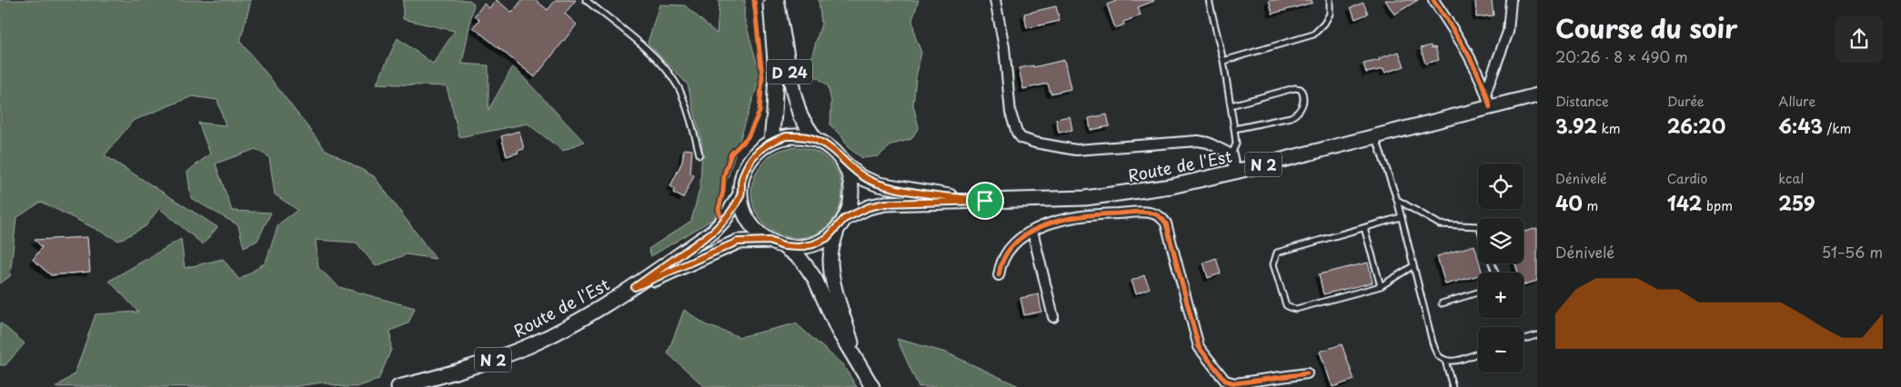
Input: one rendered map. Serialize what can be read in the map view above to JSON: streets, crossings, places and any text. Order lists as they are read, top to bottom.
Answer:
{
  "streets": {
    "main road": ["D 24", "N 2", "Route de l'Est"]
  },
  "crossings": [
    ["D 24", "N 2"],
    ["D 24", "Route de l'Est"],
    ["N 2", "Route de l'Est"]
  ],
  "page": {
    "heading": ["Course du soir", "20:26 · 8 × 490 m"],
    "stats": [
      ["Distance", "3.92 km"],
      ["Durée", "26:20"],
      ["Allure", "6:43 /km"],
      ["Dénivelé", "40 m"],
      ["Cardio", "142 bpm"],
      ["kcal", "259"]
    ],
    "map_buttons": ["+", "−"],
    "chart": ["Dénivelé", "51–56 m"]
  }
}
